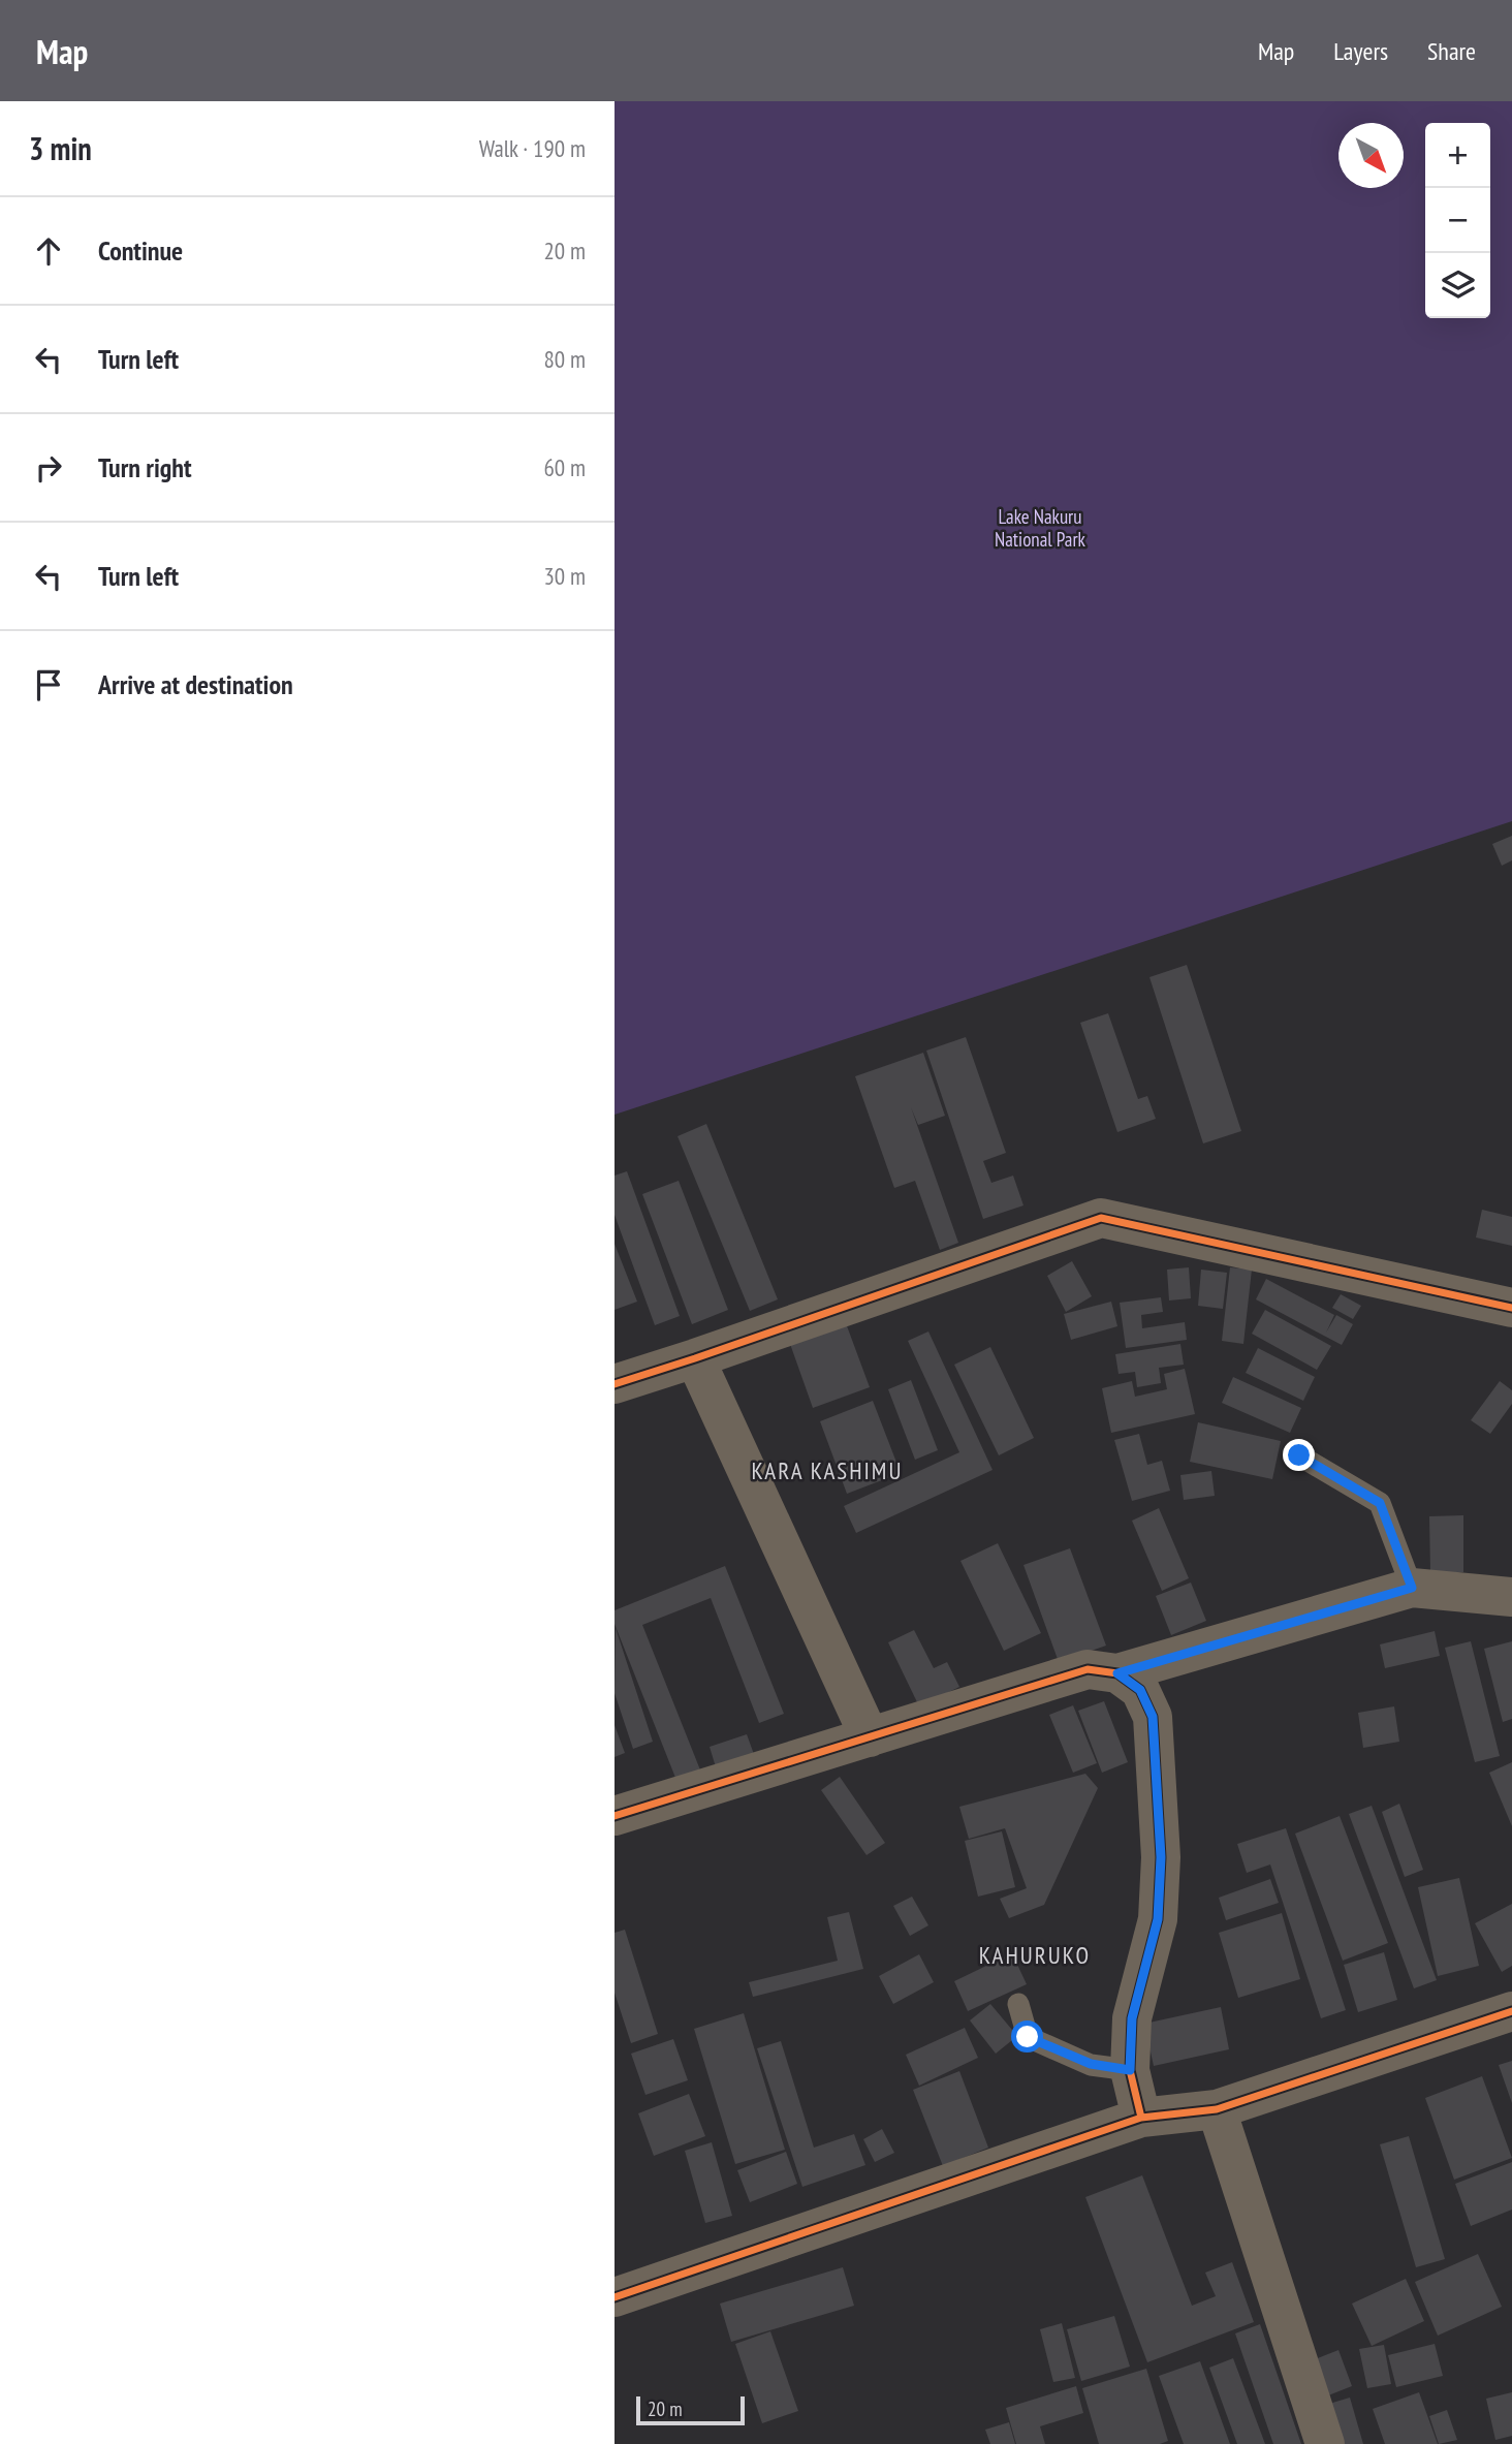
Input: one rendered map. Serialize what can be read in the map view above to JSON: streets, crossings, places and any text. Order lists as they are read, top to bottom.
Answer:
{
  "districts": ["KARA KASHIMU", "KAHURUKO"],
  "parks": ["Lake Nakuru National Park"],
  "scale_bar": "20 m",
  "north": "bottom right",
  "page": {
    "header": "Map",
    "nav": ["Map", "Layers", "Share"],
    "heading": ["3 min", "Walk · 190 m"],
    "map_buttons": ["+", "−"],
    "list": [
      ["Continue", "20 m"],
      ["Turn left", "80 m"],
      ["Turn right", "60 m"],
      ["Turn left", "30 m"],
      "Arrive at destination"
    ],
    "scale": "20 m"
  }
}
